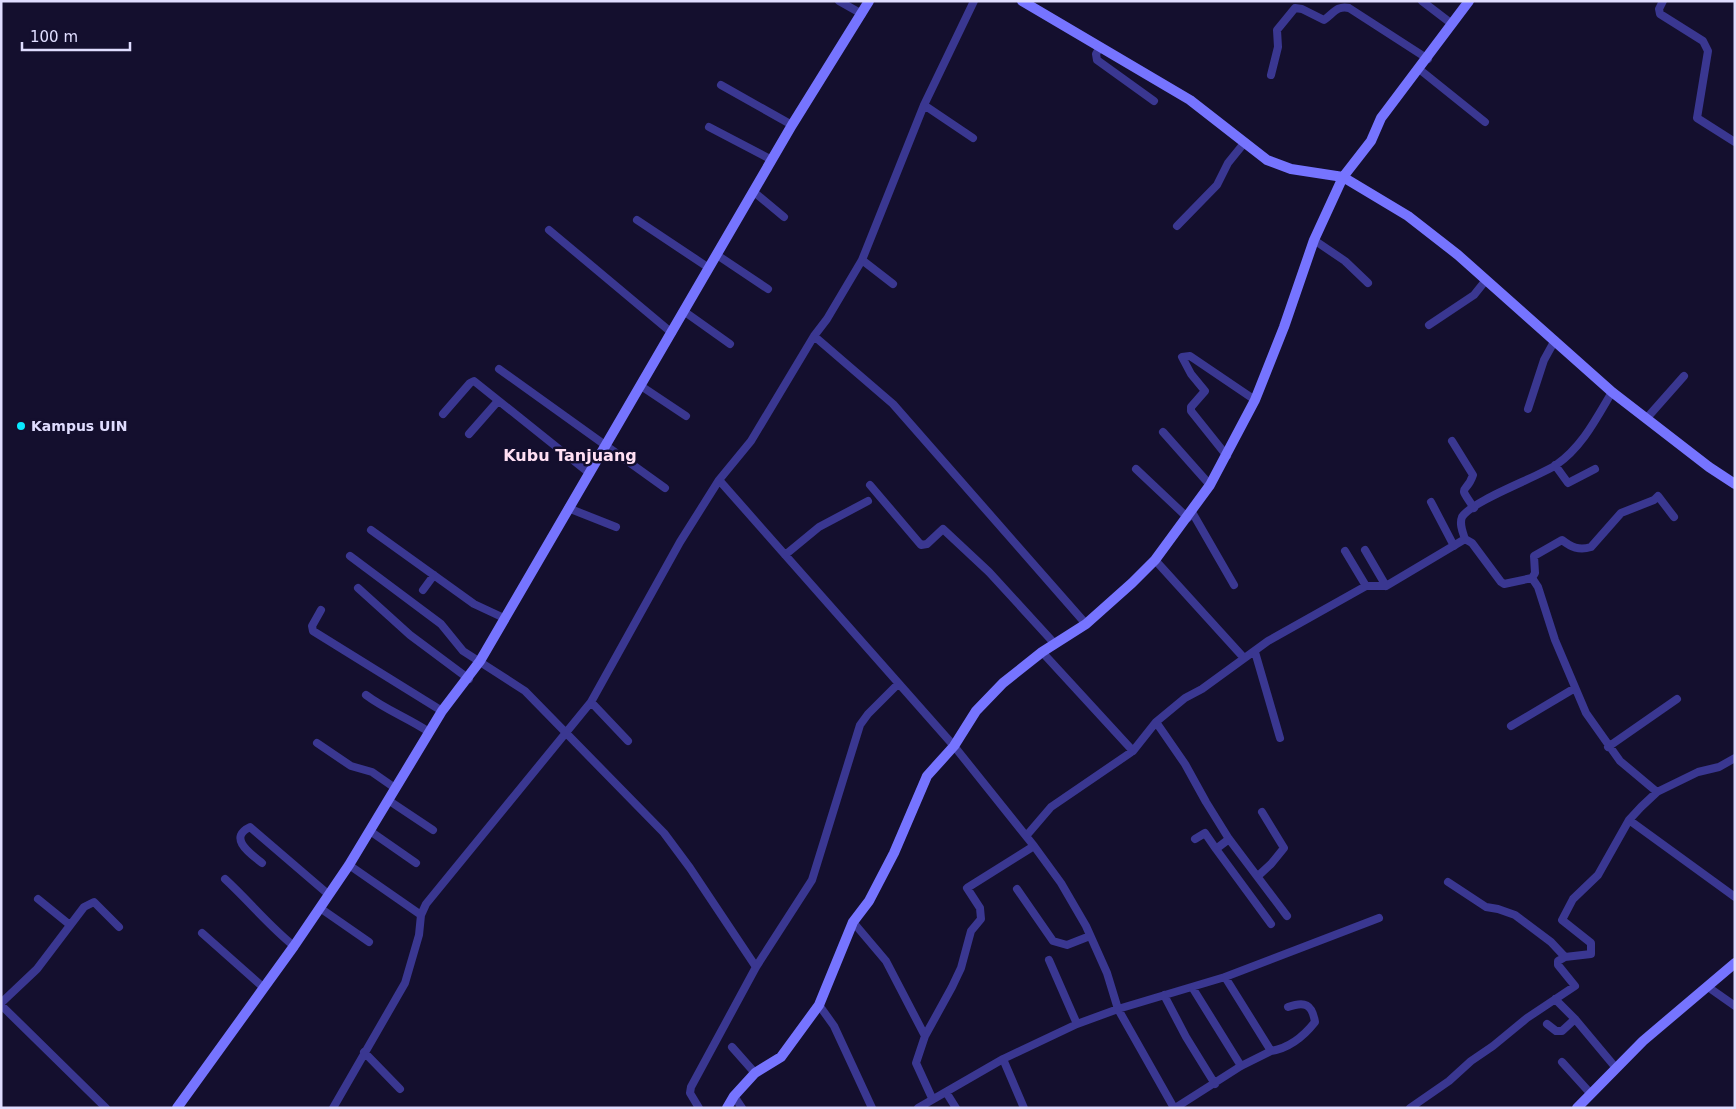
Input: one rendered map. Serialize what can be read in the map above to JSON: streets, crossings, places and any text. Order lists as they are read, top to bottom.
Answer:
{
  "districts": ["Kubu Tanjuang"],
  "places": ["Kampus UIN"],
  "scale_bar": "100 m"
}
